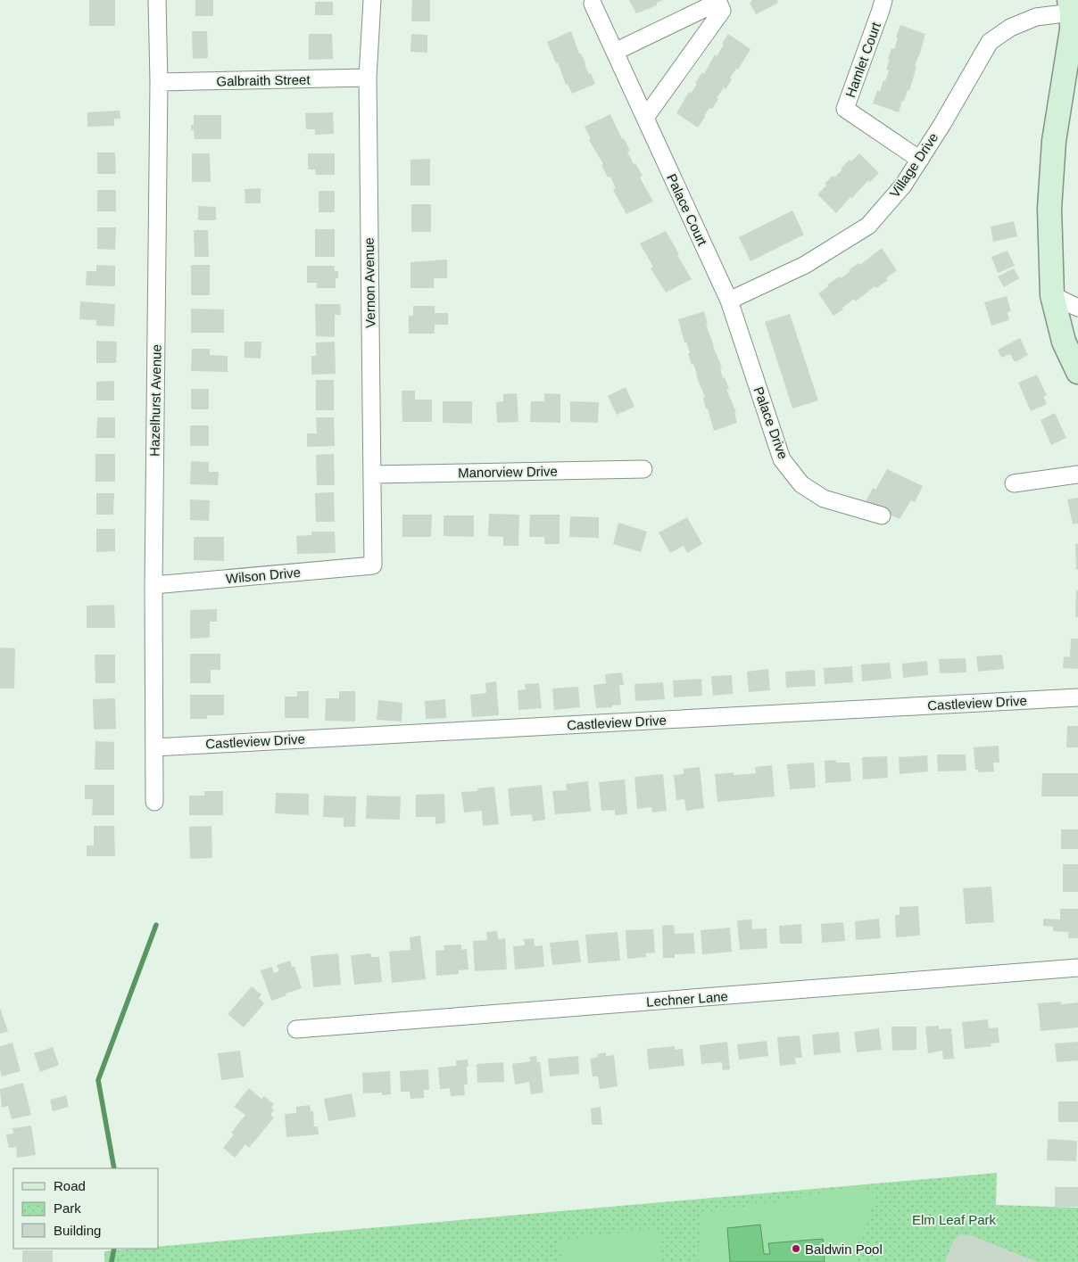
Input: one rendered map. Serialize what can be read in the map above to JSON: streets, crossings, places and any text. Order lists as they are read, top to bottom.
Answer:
{
  "streets": {
    "street": [
      "Hamlet Court",
      "Galbraith Street",
      "Village Drive",
      "Palace Court",
      "Vernon Avenue",
      "Hazelhurst Avenue",
      "Palace Drive",
      "Manorview Drive",
      "Wilson Drive",
      "Castleview Drive",
      "Lechner Lane"
    ]
  },
  "crossings": [
    ["Hamlet Court", "Village Drive"],
    ["Galbraith Street", "Vernon Avenue"],
    ["Galbraith Street", "Hazelhurst Avenue"],
    ["Village Drive", "Palace Court"],
    ["Village Drive", "Palace Drive"],
    ["Palace Court", "Palace Drive"],
    ["Vernon Avenue", "Manorview Drive"],
    ["Vernon Avenue", "Wilson Drive"],
    ["Hazelhurst Avenue", "Wilson Drive"],
    ["Hazelhurst Avenue", "Castleview Drive"]
  ],
  "parks": ["Elm Leaf Park"],
  "places": ["Baldwin Pool"],
  "legend": ["Road", "Park", "Building"]
}
